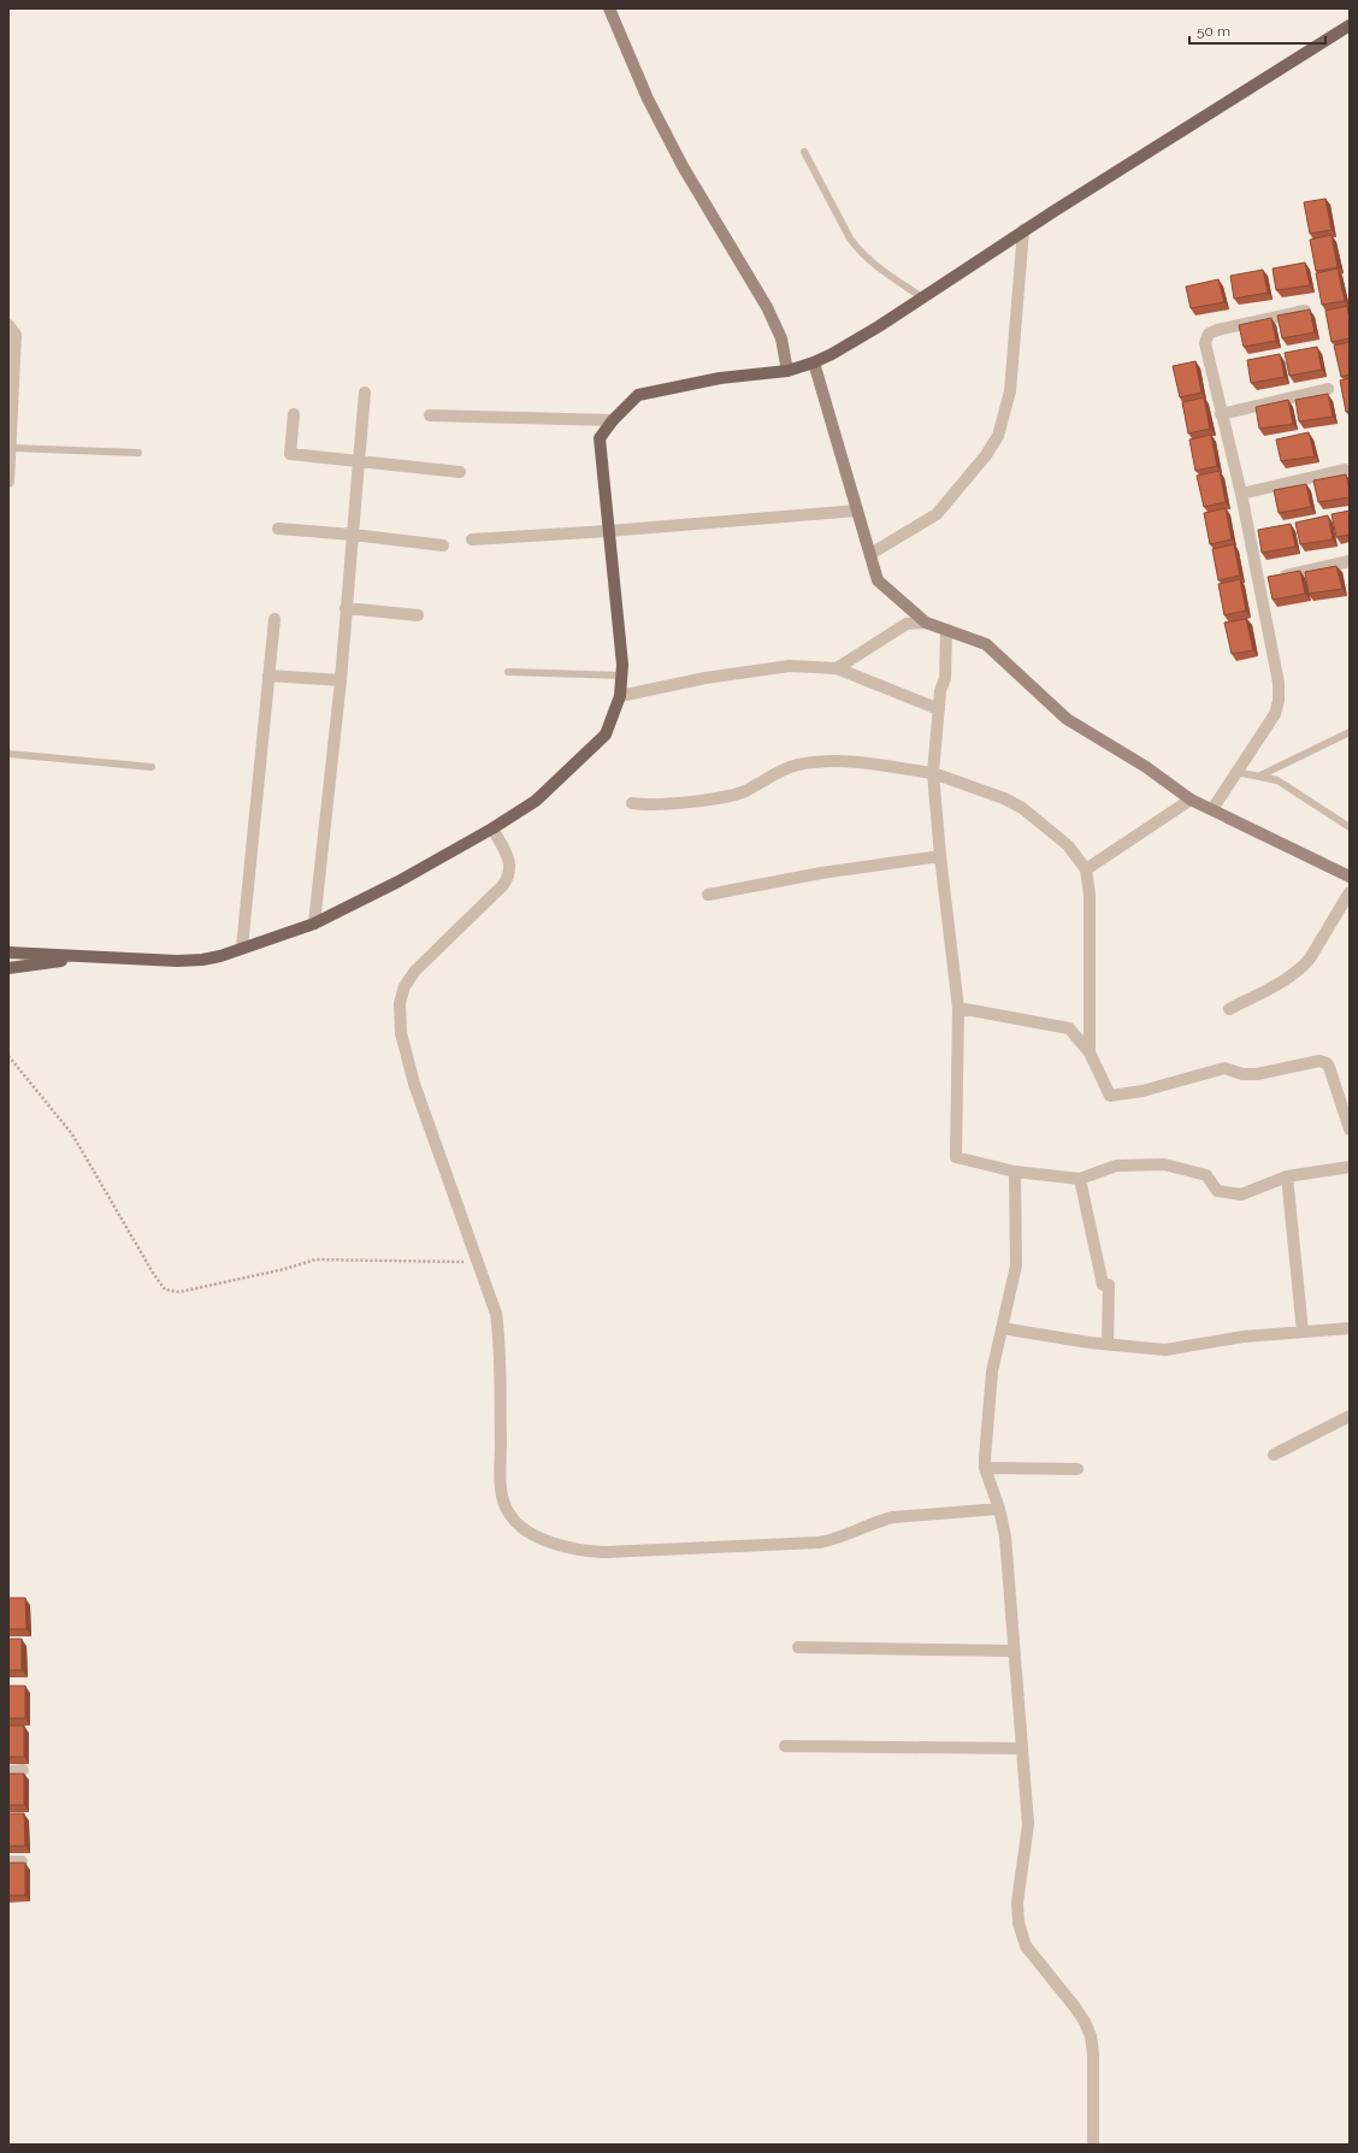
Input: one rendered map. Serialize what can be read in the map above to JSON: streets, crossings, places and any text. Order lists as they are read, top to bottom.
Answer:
{
  "scale_bar": "50 m"
}
